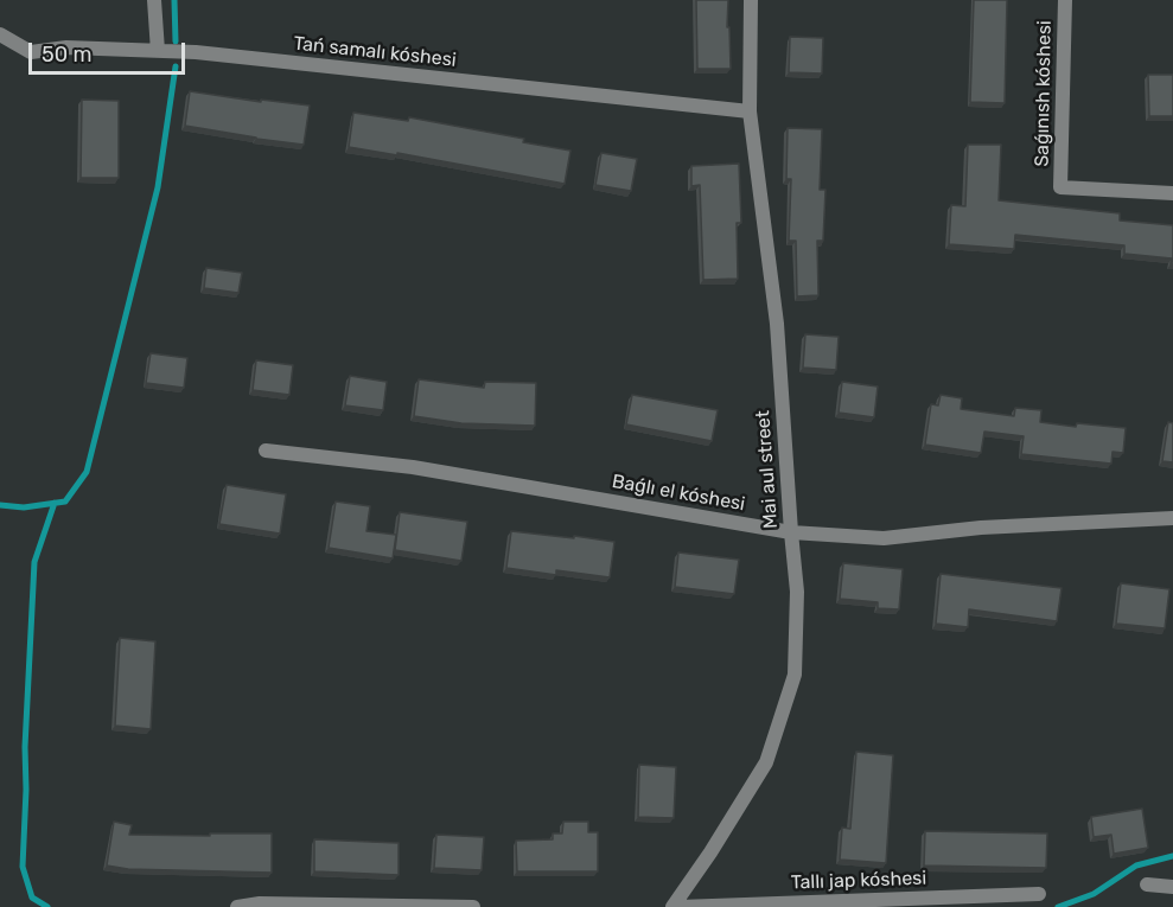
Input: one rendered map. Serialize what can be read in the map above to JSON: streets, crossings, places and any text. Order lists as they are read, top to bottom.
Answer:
{
  "streets": {
    "street": [
      "Tań samalı kóshesi",
      "Saǵınısh kóshesi",
      "Mai aul street",
      "Baǵlı el kóshesi",
      "Tallı jap kóshesi"
    ]
  },
  "crossings": [
    ["Tań samalı kóshesi", "Mai aul street"],
    ["Mai aul street", "Baǵlı el kóshesi"]
  ],
  "scale_bar": "50 m"
}
